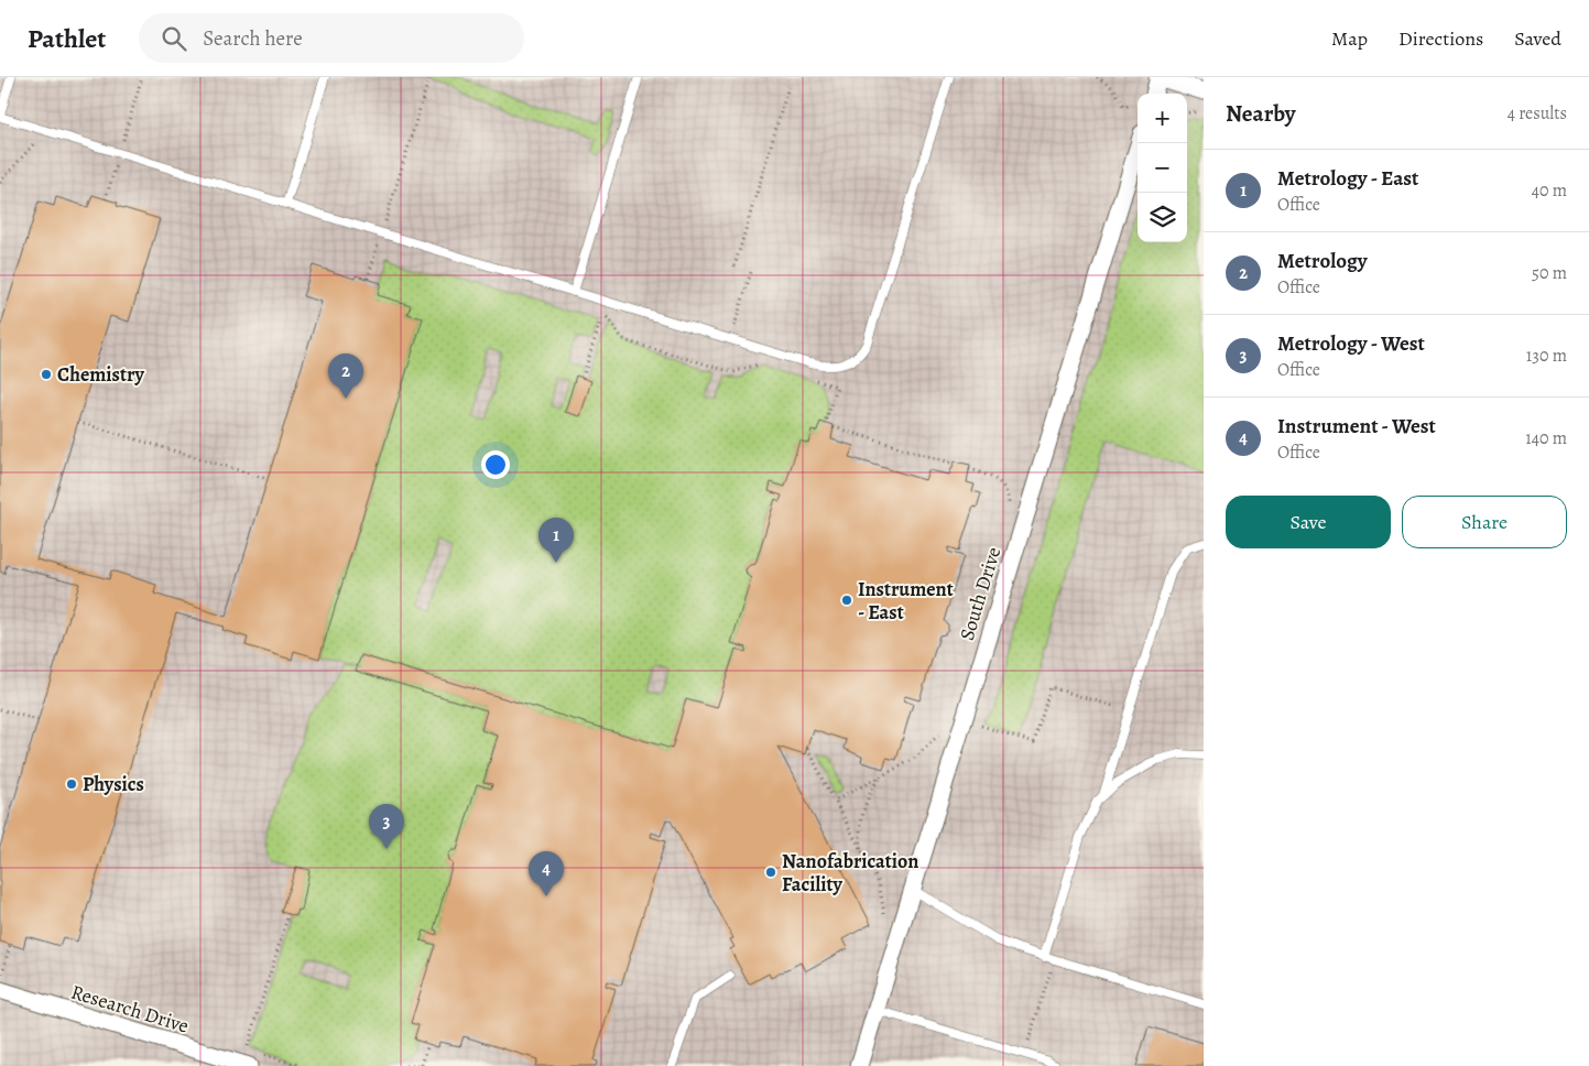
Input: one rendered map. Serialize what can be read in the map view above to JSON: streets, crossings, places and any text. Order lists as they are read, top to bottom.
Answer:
{
  "streets": {
    "street": ["South Drive", "Research Drive"]
  },
  "places": [
    "Chemistry",
    "Instrument - East",
    "Physics",
    "Nanofabrication Facility"
  ],
  "page": {
    "header": "Pathlet",
    "search": "Search here",
    "nav": ["Map", "Directions", "Saved"],
    "heading": ["Nearby", "4 results"],
    "map_buttons": ["+", "−"],
    "list": [
      {
        "mark": "1",
        "name": "Metrology - East",
        "note": "Office",
        "value": "40 m"
      },
      {
        "mark": "2",
        "name": "Metrology",
        "note": "Office",
        "value": "50 m"
      },
      {
        "mark": "3",
        "name": "Metrology - West",
        "note": "Office",
        "value": "130 m"
      },
      {
        "mark": "4",
        "name": "Instrument - West",
        "note": "Office",
        "value": "140 m"
      }
    ],
    "pins": [
      "2",
      "1",
      "3",
      "4"
    ],
    "buttons": ["Save", "Share"]
  }
}
